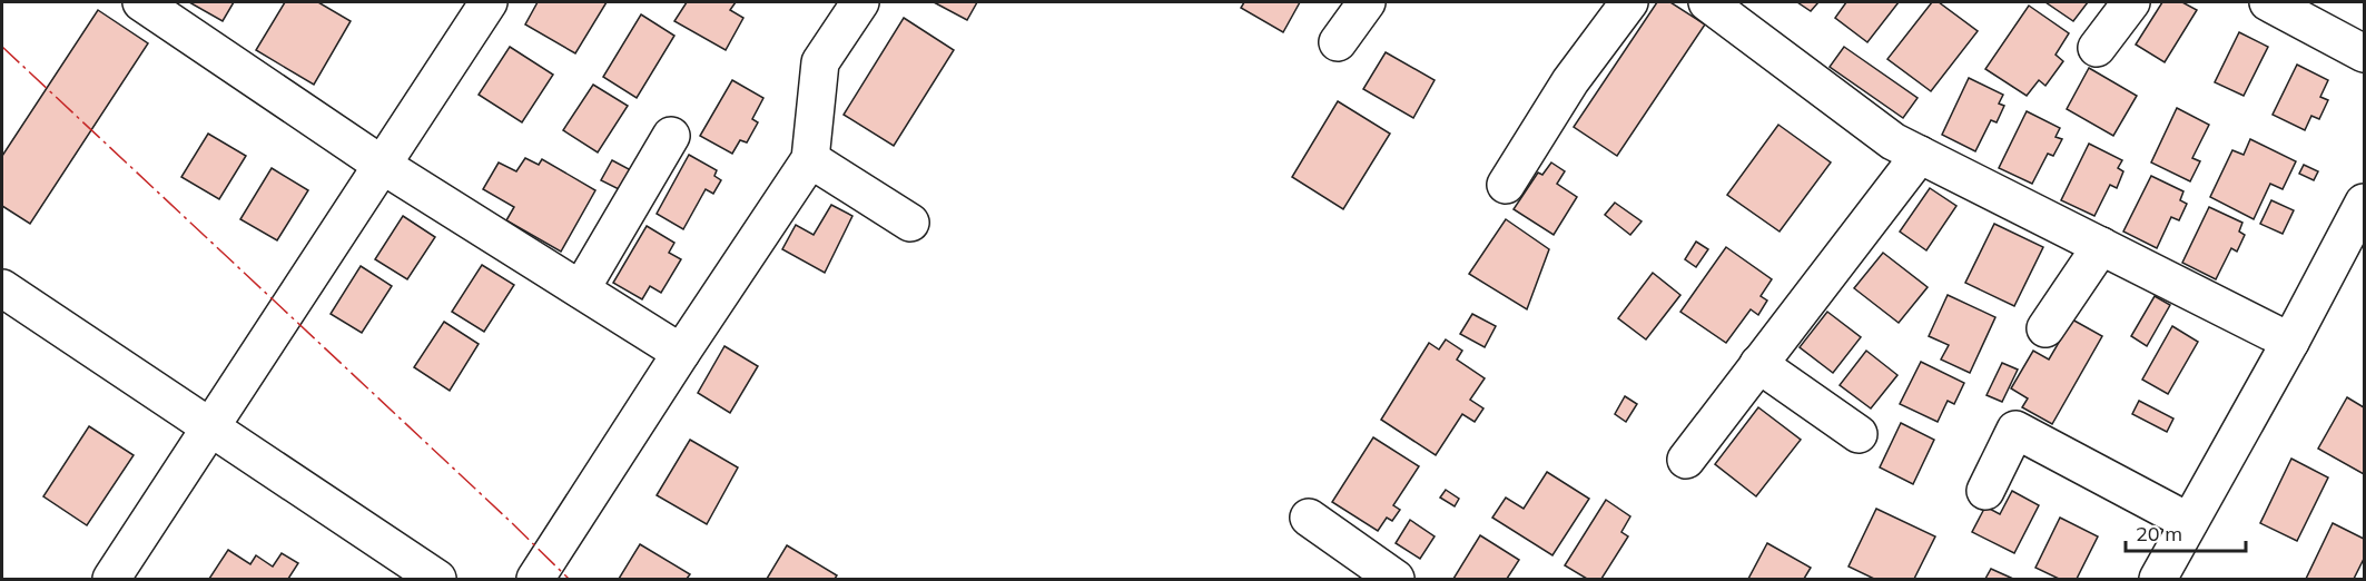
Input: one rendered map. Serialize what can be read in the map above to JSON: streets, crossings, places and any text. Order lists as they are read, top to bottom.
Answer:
{
  "scale_bar": "20 m"
}
